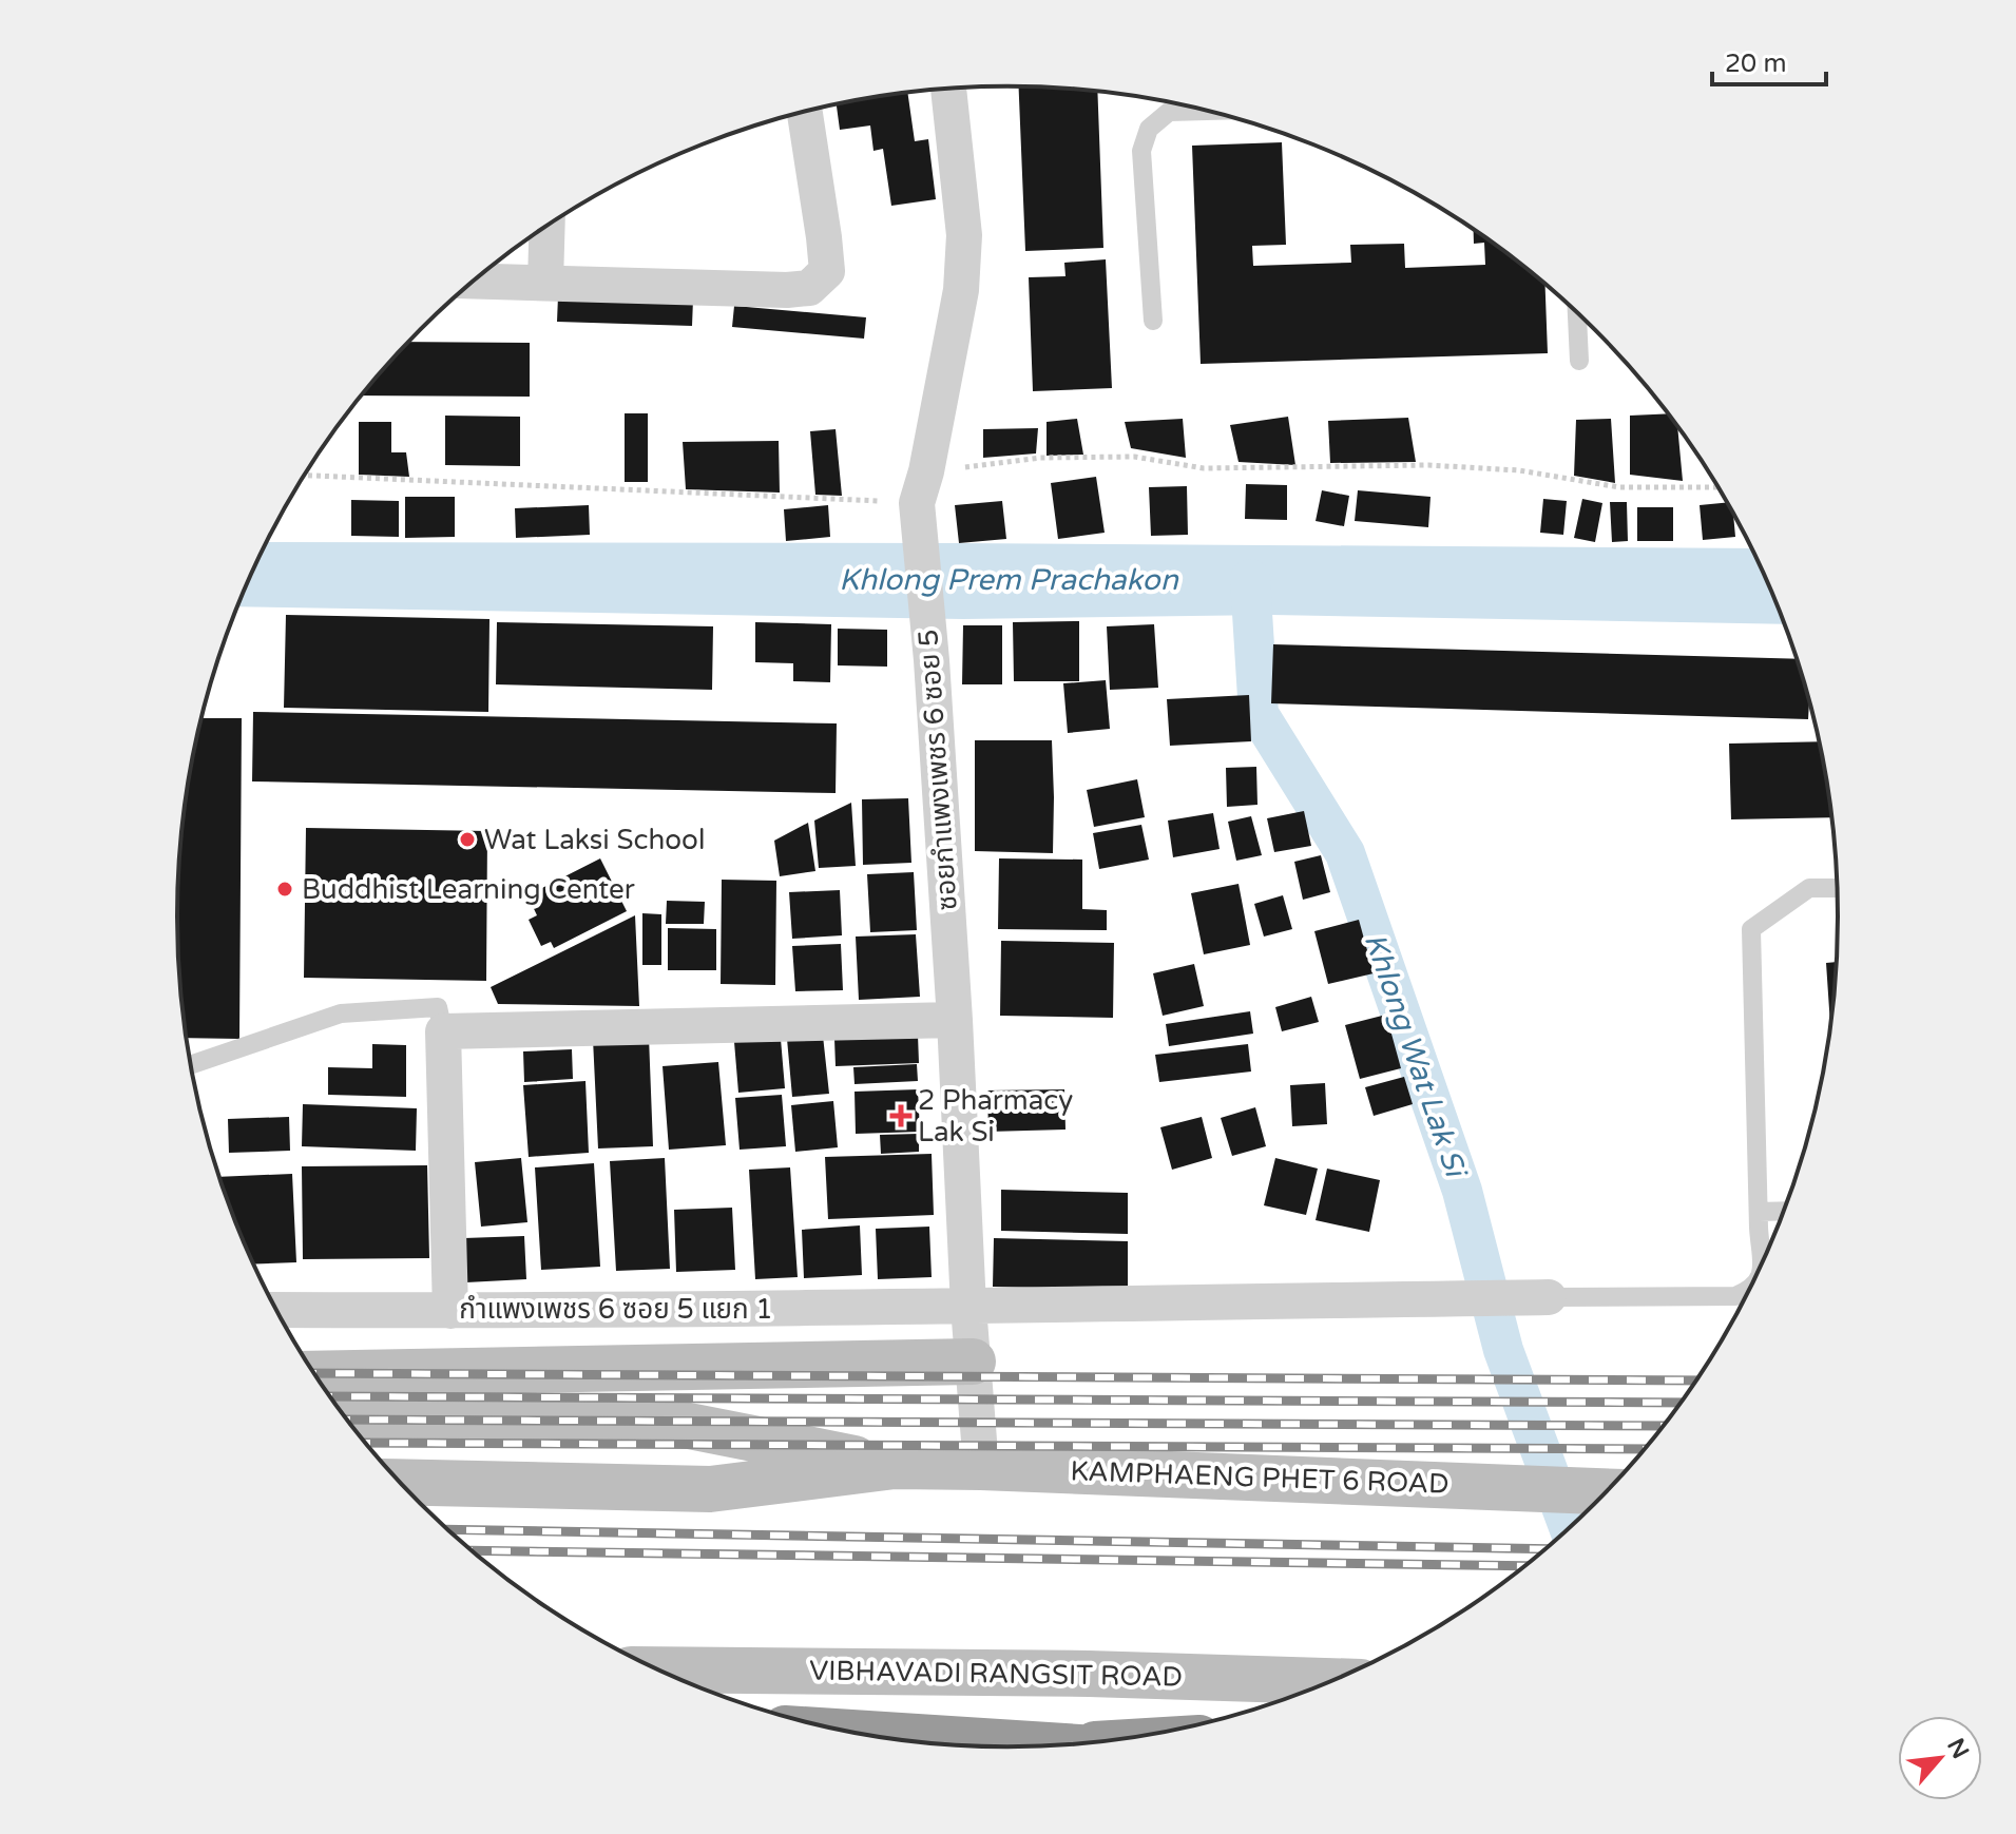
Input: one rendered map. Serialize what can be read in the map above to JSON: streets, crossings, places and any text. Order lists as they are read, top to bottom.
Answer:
{
  "streets": {
    "main road": ["KAMPHAENG PHET 6 ROAD", "VIBHAVADI RANGSIT ROAD"],
    "street": ["ซอยกำแพงเพชร 6 ซอย 5", "กำแพงเพชร 6 ซอย 5 แยก 1"]
  },
  "crossings": [
    ["ซอยกำแพงเพชร 6 ซอย 5", "กำแพงเพชร 6 ซอย 5 แยก 1"],
    ["ซอยกำแพงเพชร 6 ซอย 5", "KAMPHAENG PHET 6 ROAD"]
  ],
  "water": ["Khlong Prem Prachakon", "Khlong Wat Lak Si"],
  "places": {
    "other": ["Wat Laksi School", "Buddhist Learning Center"],
    "health": ["2 Pharmacy Lak Si"]
  },
  "scale_bar": "20 m",
  "north": "top right"
}
